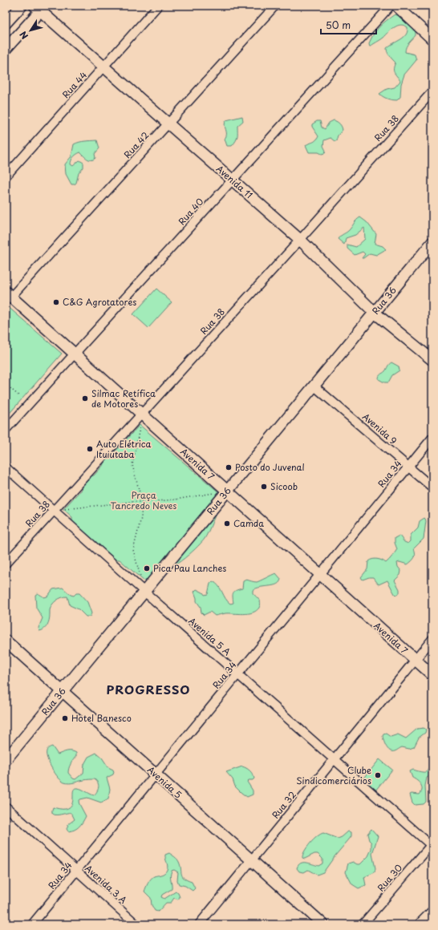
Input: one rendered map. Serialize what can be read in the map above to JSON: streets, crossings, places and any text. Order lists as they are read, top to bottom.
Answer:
{
  "streets": {
    "street": [
      "Rua 44",
      "Rua 38",
      "Rua 42",
      "Avenida 11",
      "Rua 40",
      "Rua 36",
      "Avenida 9",
      "Avenida 7",
      "Rua 34",
      "Avenida 5 A",
      "Avenida 5",
      "Rua 32",
      "Rua 30",
      "Avenida 3 A"
    ]
  },
  "crossings": [
    ["Rua 44", "Avenida 11"],
    ["Rua 38", "Avenida 11"],
    ["Rua 38", "Avenida 7"],
    ["Rua 38", "Avenida 5 A"],
    ["Rua 42", "Avenida 11"],
    ["Rua 42", "Avenida 7"],
    ["Avenida 11", "Rua 40"],
    ["Avenida 11", "Rua 36"],
    ["Rua 40", "Avenida 7"],
    ["Rua 36", "Avenida 9"],
    ["Rua 36", "Avenida 7"],
    ["Rua 36", "Avenida 5 A"],
    ["Rua 36", "Avenida 5"],
    ["Avenida 9", "Rua 34"],
    ["Avenida 7", "Rua 34"],
    ["Avenida 7", "Rua 32"],
    ["Rua 34", "Avenida 5 A"],
    ["Rua 34", "Avenida 5"],
    ["Rua 34", "Avenida 3 A"],
    ["Avenida 5 A", "Rua 32"],
    ["Avenida 5 A", "Rua 30"],
    ["Avenida 5", "Rua 32"]
  ],
  "districts": ["PROGRESSO"],
  "parks": ["Praça Tancredo Neves"],
  "places": [
    "C&G Agrotatores",
    "Silmac Retífica de Motores",
    "Auto Elétrica Ituiutaba",
    "Posto do Juvenal",
    "Sicoob",
    "Camda",
    "Pica Pau Lanches",
    "Hotel Banesco",
    "Clube Sindicomerciários"
  ],
  "scale_bar": "50 m",
  "north": "bottom left"
}
